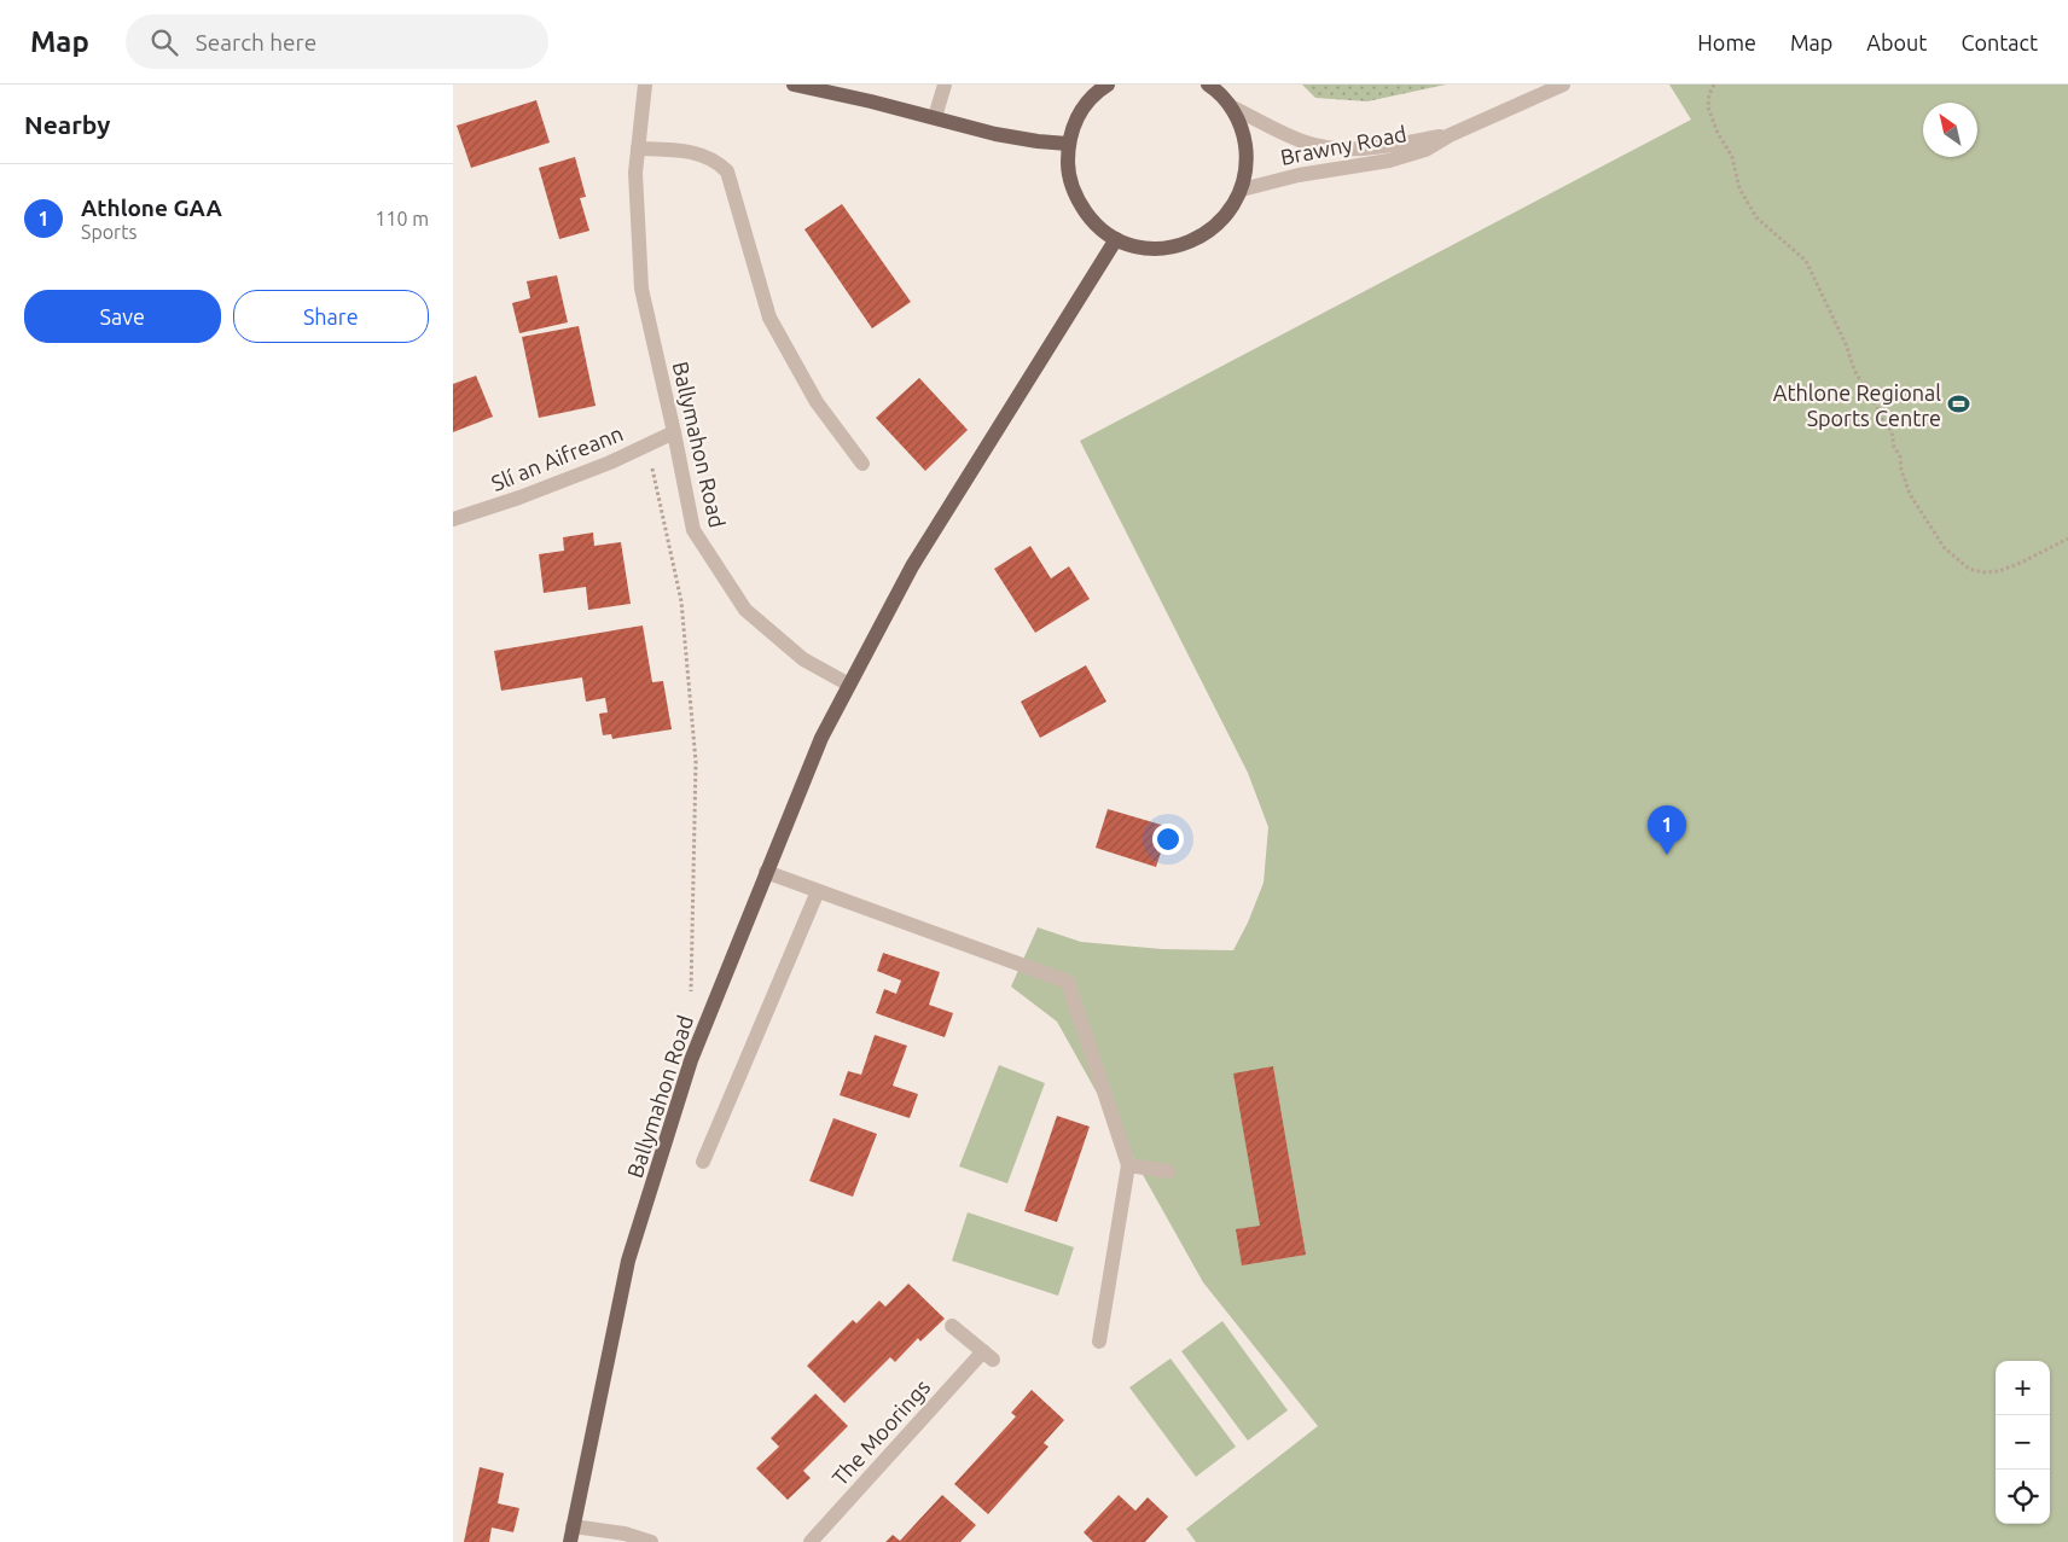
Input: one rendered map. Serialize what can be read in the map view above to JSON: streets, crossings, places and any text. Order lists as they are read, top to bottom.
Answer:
{
  "streets": {
    "main road": ["Ballymahon Road"],
    "street": ["Brawny Road", "Slí an Aifreann", "The Moorings"]
  },
  "crossings": [
    ["Ballymahon Road", "Slí an Aifreann"]
  ],
  "places": {
    "sports": ["Athlone Regional Sports Centre"]
  },
  "north": "top left",
  "page": {
    "header": "Map",
    "search": "Search here",
    "nav": [
      "Home",
      "Map",
      "About",
      "Contact"
    ],
    "heading": "Nearby",
    "list": [
      {
        "mark": "1",
        "name": "Athlone GAA",
        "note": "Sports",
        "value": "110 m"
      }
    ],
    "buttons": ["Save", "Share"],
    "pins": "1",
    "map_buttons": ["+", "−"]
  }
}
